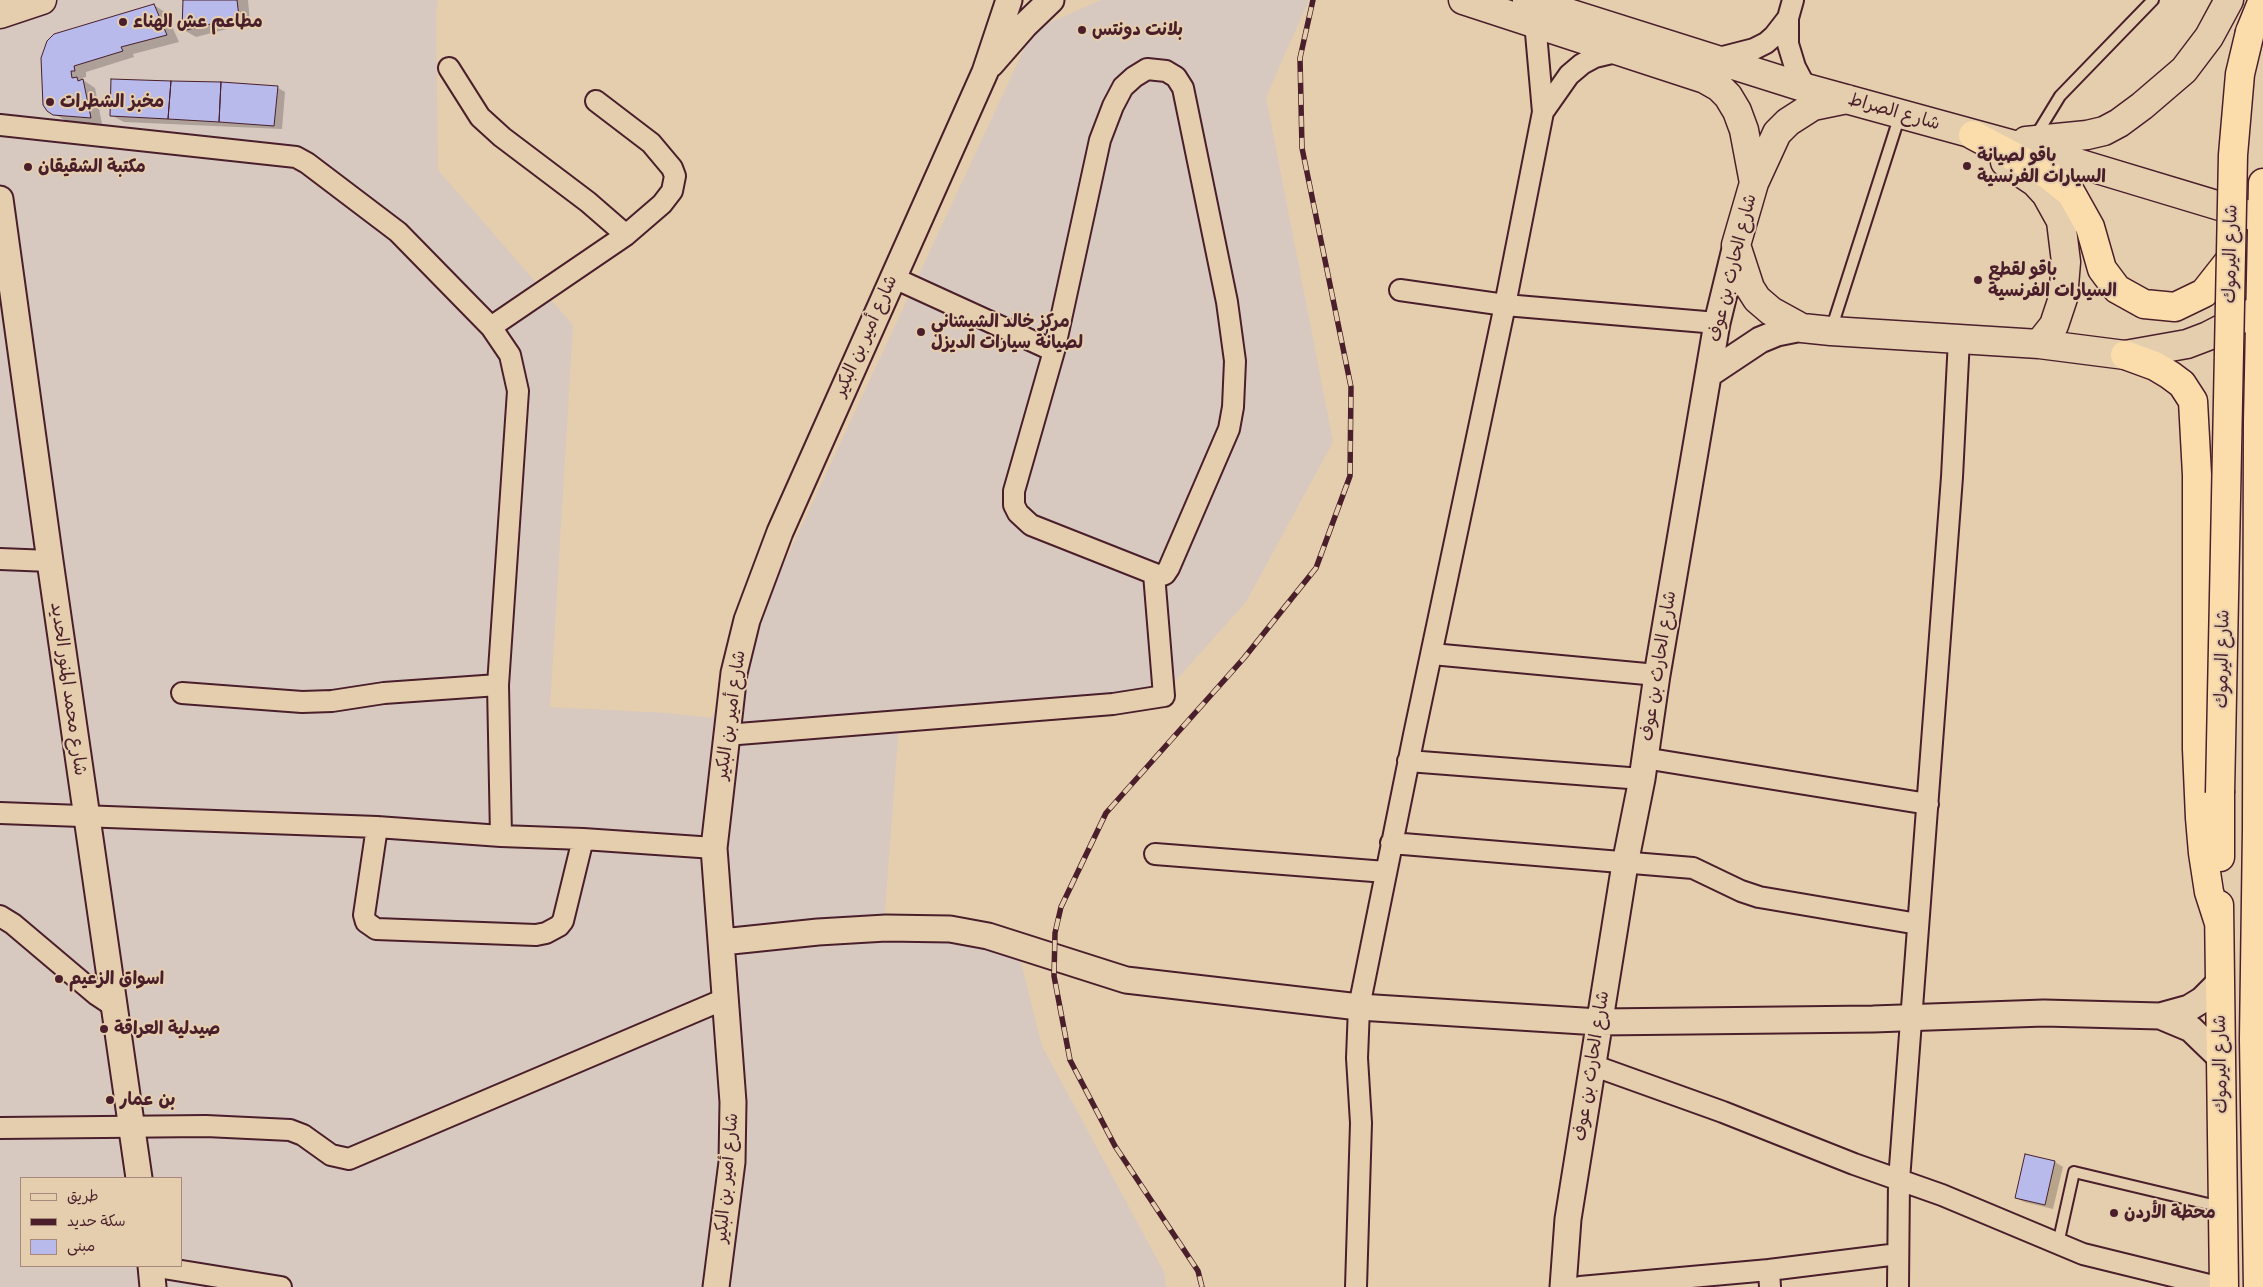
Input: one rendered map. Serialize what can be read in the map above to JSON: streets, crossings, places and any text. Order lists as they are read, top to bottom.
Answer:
{
  "streets": {
    "highway": ["شارع اليرموك"],
    "main road": ["شارع الصراط", "شارع الحارث بن عوف"],
    "street": ["شارع أمير بن البكير", "شارع محمد المنور الحديد"]
  },
  "crossings": [
    ["شارع الصراط", "شارع اليرموك"],
    ["شارع الصراط", "شارع الحارث بن عوف"]
  ],
  "places": [
    "مطاعم عش الهناء",
    "بلانت دونتس",
    "مخبز الشطرات",
    "باقو لصيانة السيارات الفرنسية",
    "مكتبة الشقيقان",
    "باقو لقطع السيارات الفرنسية",
    "مركز خالد الشيشاني لصيانة سيارات الديزل",
    "اسواق الزعيم",
    "صيدلية العراقة",
    "بن عمار",
    "محطة الأردن"
  ],
  "legend": ["طريق", "سكة حديد", "مبنى"]
}
